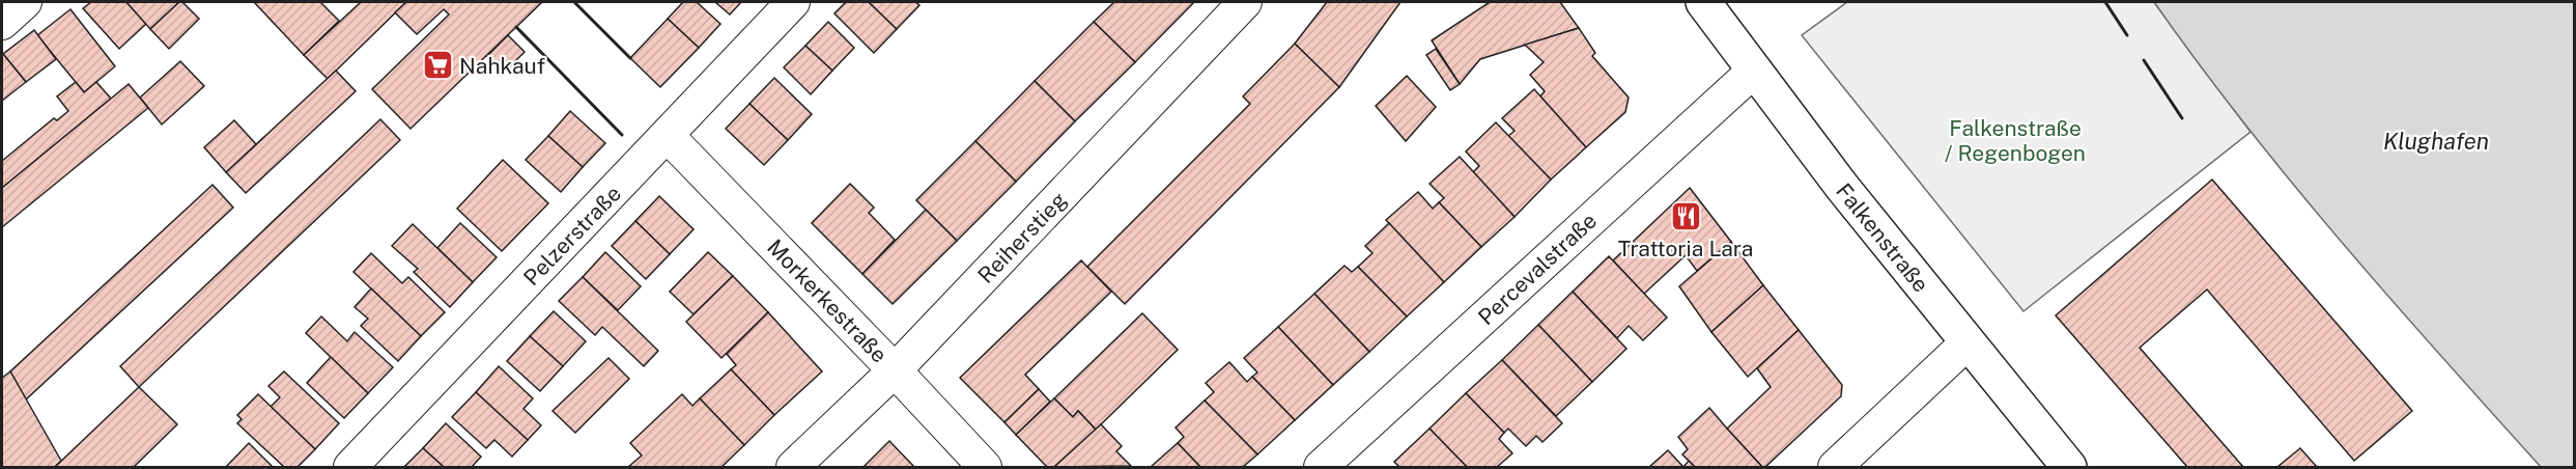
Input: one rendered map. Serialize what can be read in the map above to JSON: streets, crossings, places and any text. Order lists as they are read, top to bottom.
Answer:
{
  "streets": {
    "main road": ["Falkenstraße"],
    "street": [
      "Pelzerstraße",
      "Reiherstieg",
      "Percevalstraße",
      "Morkerkestraße"
    ]
  },
  "crossings": [
    ["Pelzerstraße", "Morkerkestraße"],
    ["Reiherstieg", "Morkerkestraße"],
    ["Falkenstraße", "Percevalstraße"]
  ],
  "water": ["Klughafen"],
  "parks": ["Falkenstraße / Regenbogen"],
  "places": {
    "supermarket": ["Nahkauf"],
    "restaurant": ["Trattoria Lara"]
  }
}
